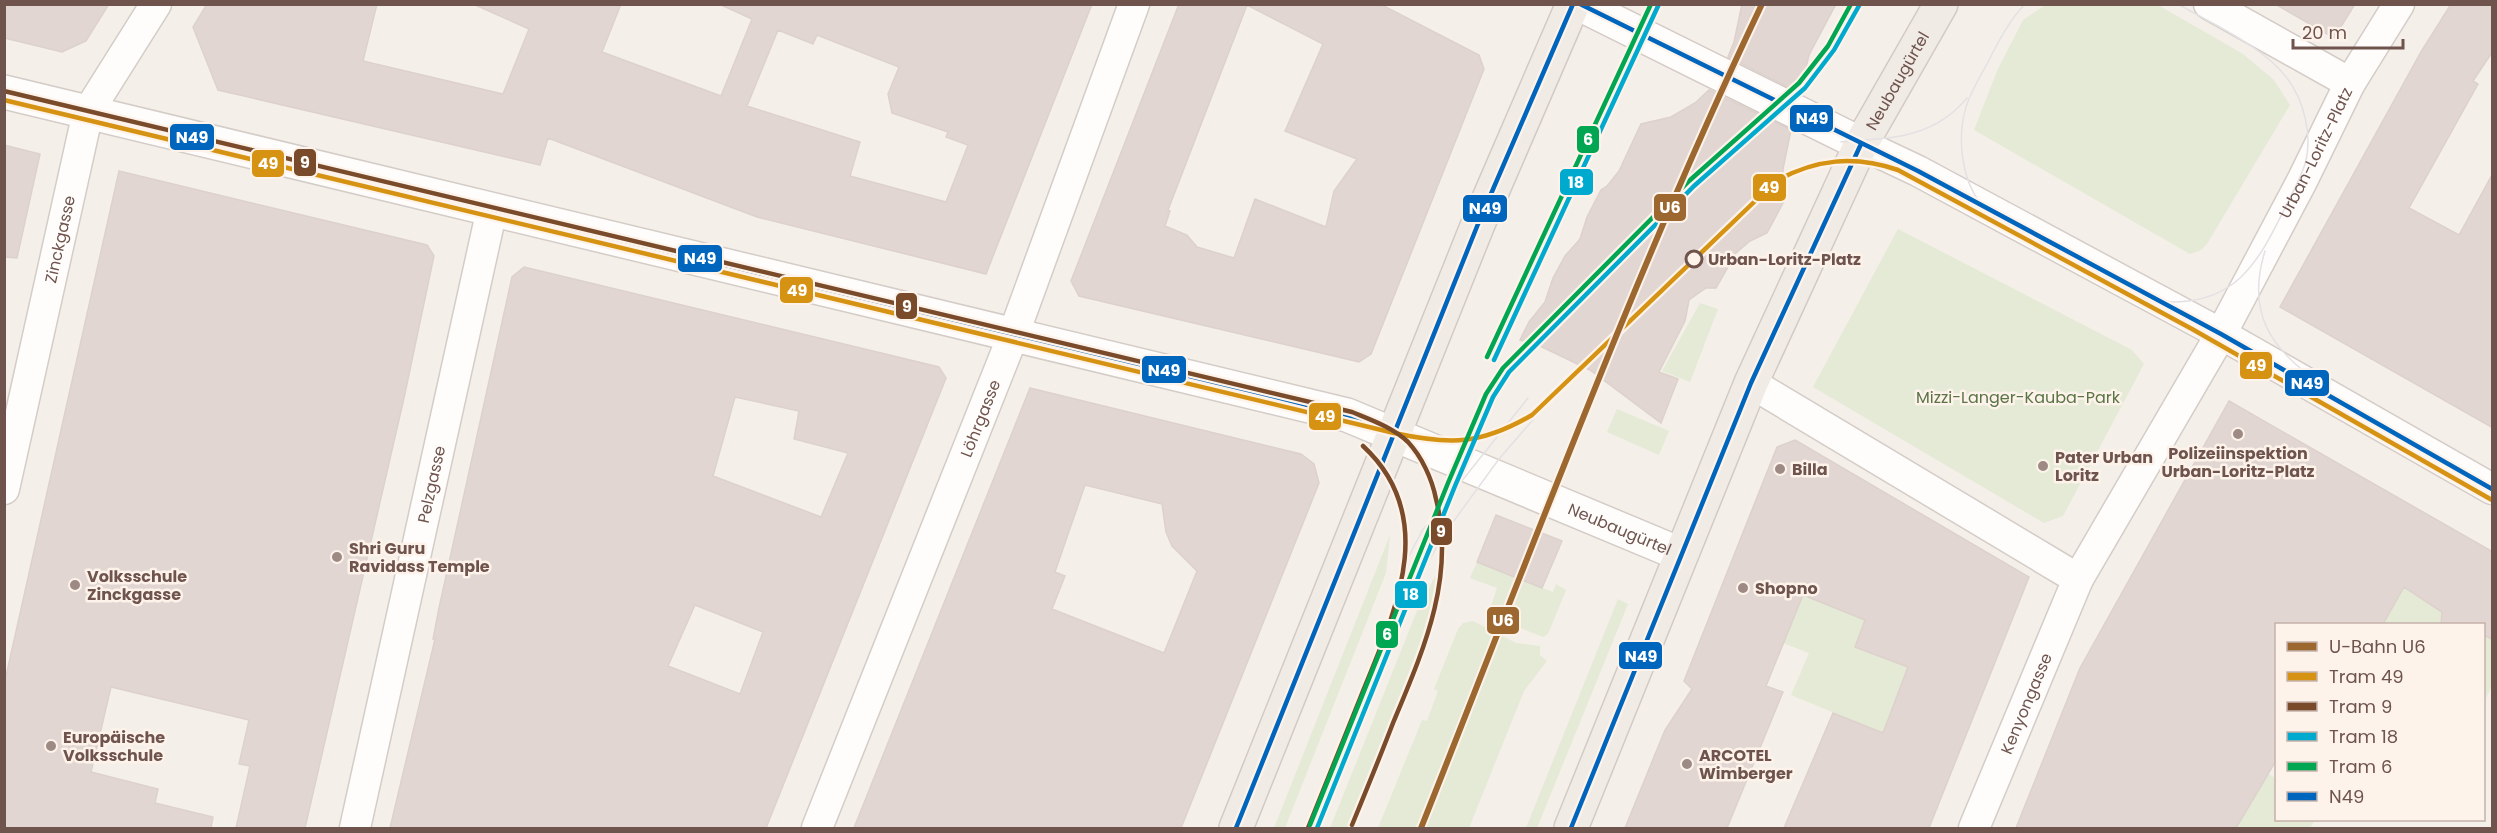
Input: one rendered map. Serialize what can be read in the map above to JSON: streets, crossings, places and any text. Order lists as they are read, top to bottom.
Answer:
{
  "streets": {
    "main road": ["Neubaugürtel"],
    "street": [
      "Urban-Loritz-Platz",
      "Zinckgasse",
      "Löhrgasse",
      "Pelzgasse",
      "Kenyongasse"
    ]
  },
  "crossings": [
    ["Neubaugürtel", "Zinckgasse"],
    ["Neubaugürtel", "Löhrgasse"],
    ["Neubaugürtel", "Pelzgasse"],
    ["Urban-Loritz-Platz", "Kenyongasse"]
  ],
  "parks": ["Mizzi-Langer-Kauba-Park"],
  "places": [
    "Urban-Loritz-Platz",
    "Polizeiinspektion Urban-Loritz-Platz",
    "Pater Urban Loritz",
    "Billa",
    "Shri Guru Ravidass Temple",
    "Volksschule Zinckgasse",
    "Shopno",
    "Europäische Volksschule",
    "ARCOTEL Wimberger"
  ],
  "lines": [
    "metro line U6",
    "tram line 18",
    "tram line 6",
    "transit line N49",
    "tram line 9",
    "tram line 49"
  ],
  "legend": [
    "U-Bahn U6",
    "Tram 49",
    "Tram 9",
    "Tram 18",
    "Tram 6",
    "N49"
  ],
  "scale_bar": "20 m"
}
